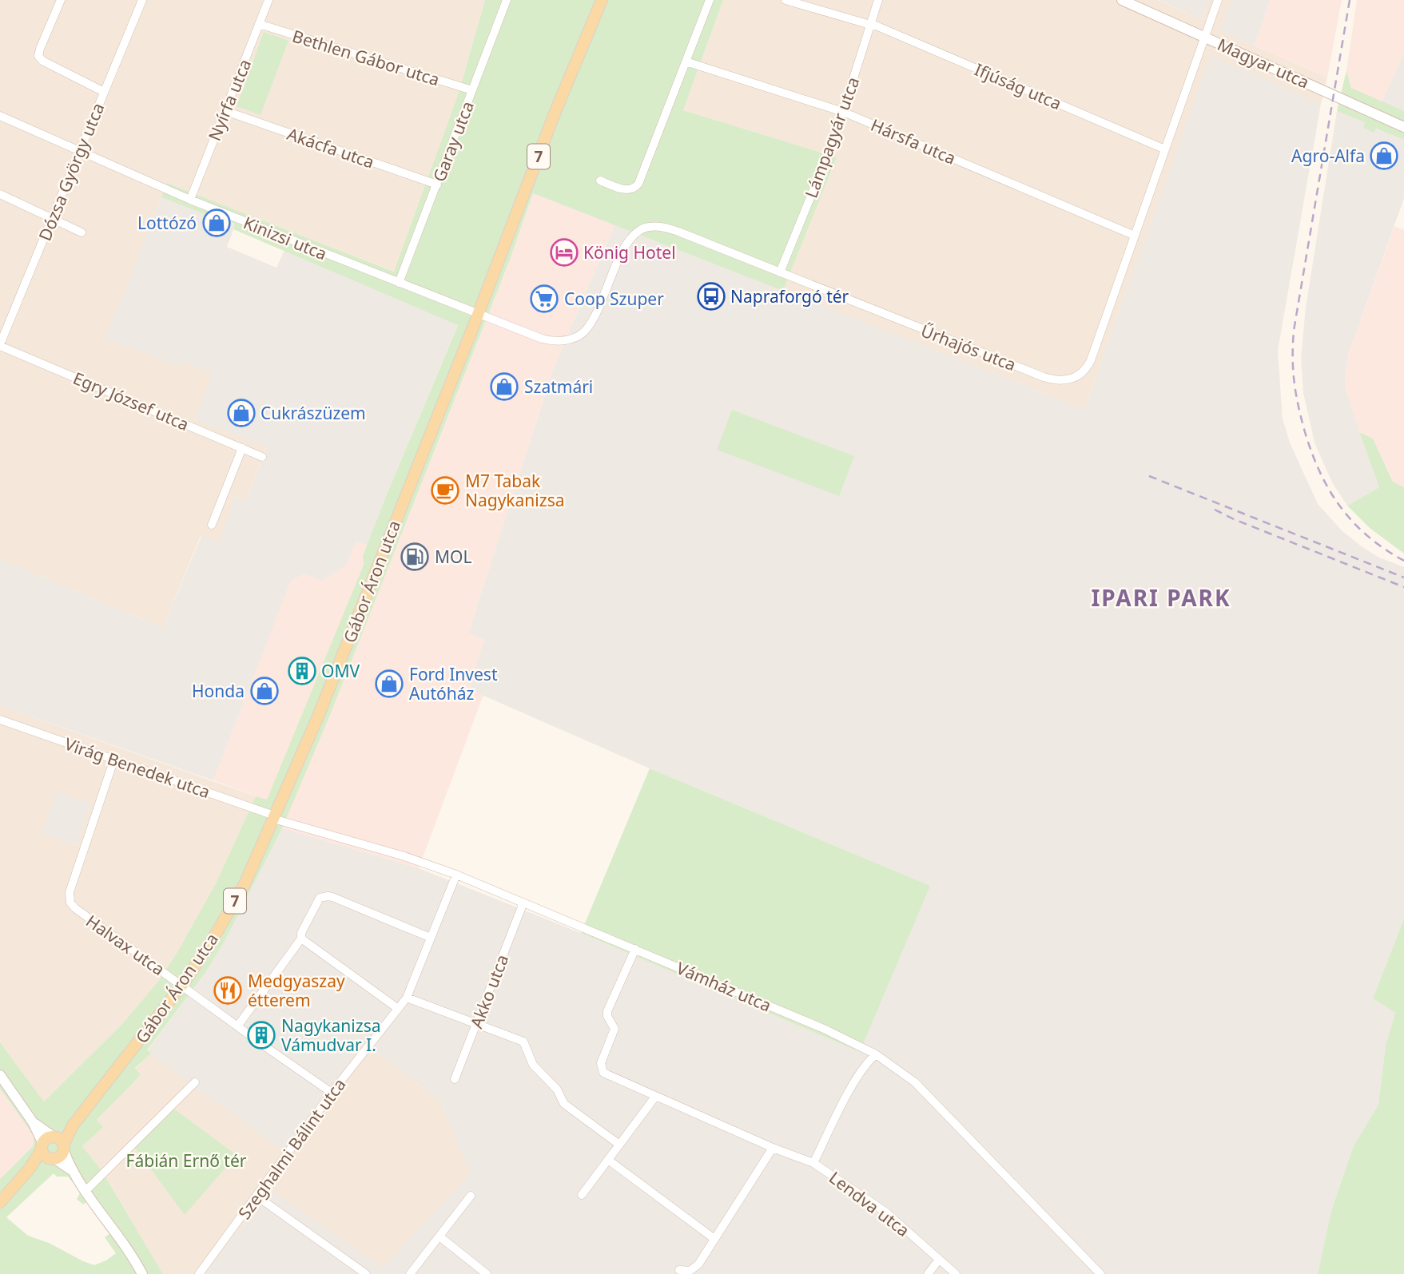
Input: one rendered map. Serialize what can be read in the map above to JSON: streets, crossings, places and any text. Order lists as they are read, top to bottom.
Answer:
{
  "streets": {
    "main road": ["Magyar utca", "7", "Gábor Áron utca"],
    "street": [
      "Bethlen Gábor utca",
      "Ifjúság utca",
      "Nyírfa utca",
      "Lámpagyár utca",
      "Garay utca",
      "Hársfa utca",
      "Akácfa utca",
      "Dózsa György utca",
      "Kinizsi utca",
      "Űrhajós utca",
      "Egry József utca",
      "Virág Benedek utca",
      "Halvax utca",
      "Vámház utca",
      "Akko utca",
      "Szeghalmi Bálint utca",
      "Lendva utca"
    ]
  },
  "crossings": [
    ["Bethlen Gábor utca", "Nyírfa utca"],
    ["Bethlen Gábor utca", "Garay utca"],
    ["Magyar utca", "Űrhajós utca"],
    ["Ifjúság utca", "Lámpagyár utca"],
    ["Ifjúság utca", "Űrhajós utca"],
    ["Nyírfa utca", "Akácfa utca"],
    ["Nyírfa utca", "Kinizsi utca"],
    ["Lámpagyár utca", "Hársfa utca"],
    ["Lámpagyár utca", "Űrhajós utca"],
    ["Garay utca", "Akácfa utca"],
    ["Garay utca", "Kinizsi utca"],
    ["Hársfa utca", "Űrhajós utca"],
    ["Dózsa György utca", "Kinizsi utca"],
    ["Dózsa György utca", "Egry József utca"],
    ["Kinizsi utca", "Űrhajós utca"],
    ["Kinizsi utca", "Gábor Áron utca"],
    ["Gábor Áron utca", "Virág Benedek utca"],
    ["Gábor Áron utca", "Halvax utca"],
    ["Gábor Áron utca", "Vámház utca"],
    ["Virág Benedek utca", "Halvax utca"],
    ["Virág Benedek utca", "Vámház utca"],
    ["Vámház utca", "Akko utca"],
    ["Vámház utca", "Lendva utca"]
  ],
  "districts": ["IPARI PARK"],
  "parks": ["Fábián Ernő tér"],
  "places": {
    "shop": [
      "Agro-Alfa",
      "Lottózó",
      "Szatmári",
      "Cukrászüzem",
      "Ford Invest Autóház",
      "Honda"
    ],
    "hotel": ["König Hotel"],
    "bus stop": ["Napraforgó tér"],
    "supermarket": ["Coop Szuper"],
    "cafe": ["M7 Tabak Nagykanizsa"],
    "fuel station": ["MOL"],
    "building": ["OMV", "Nagykanizsa Vámudvar I."],
    "restaurant": ["Medgyaszay étterem"]
  }
}
